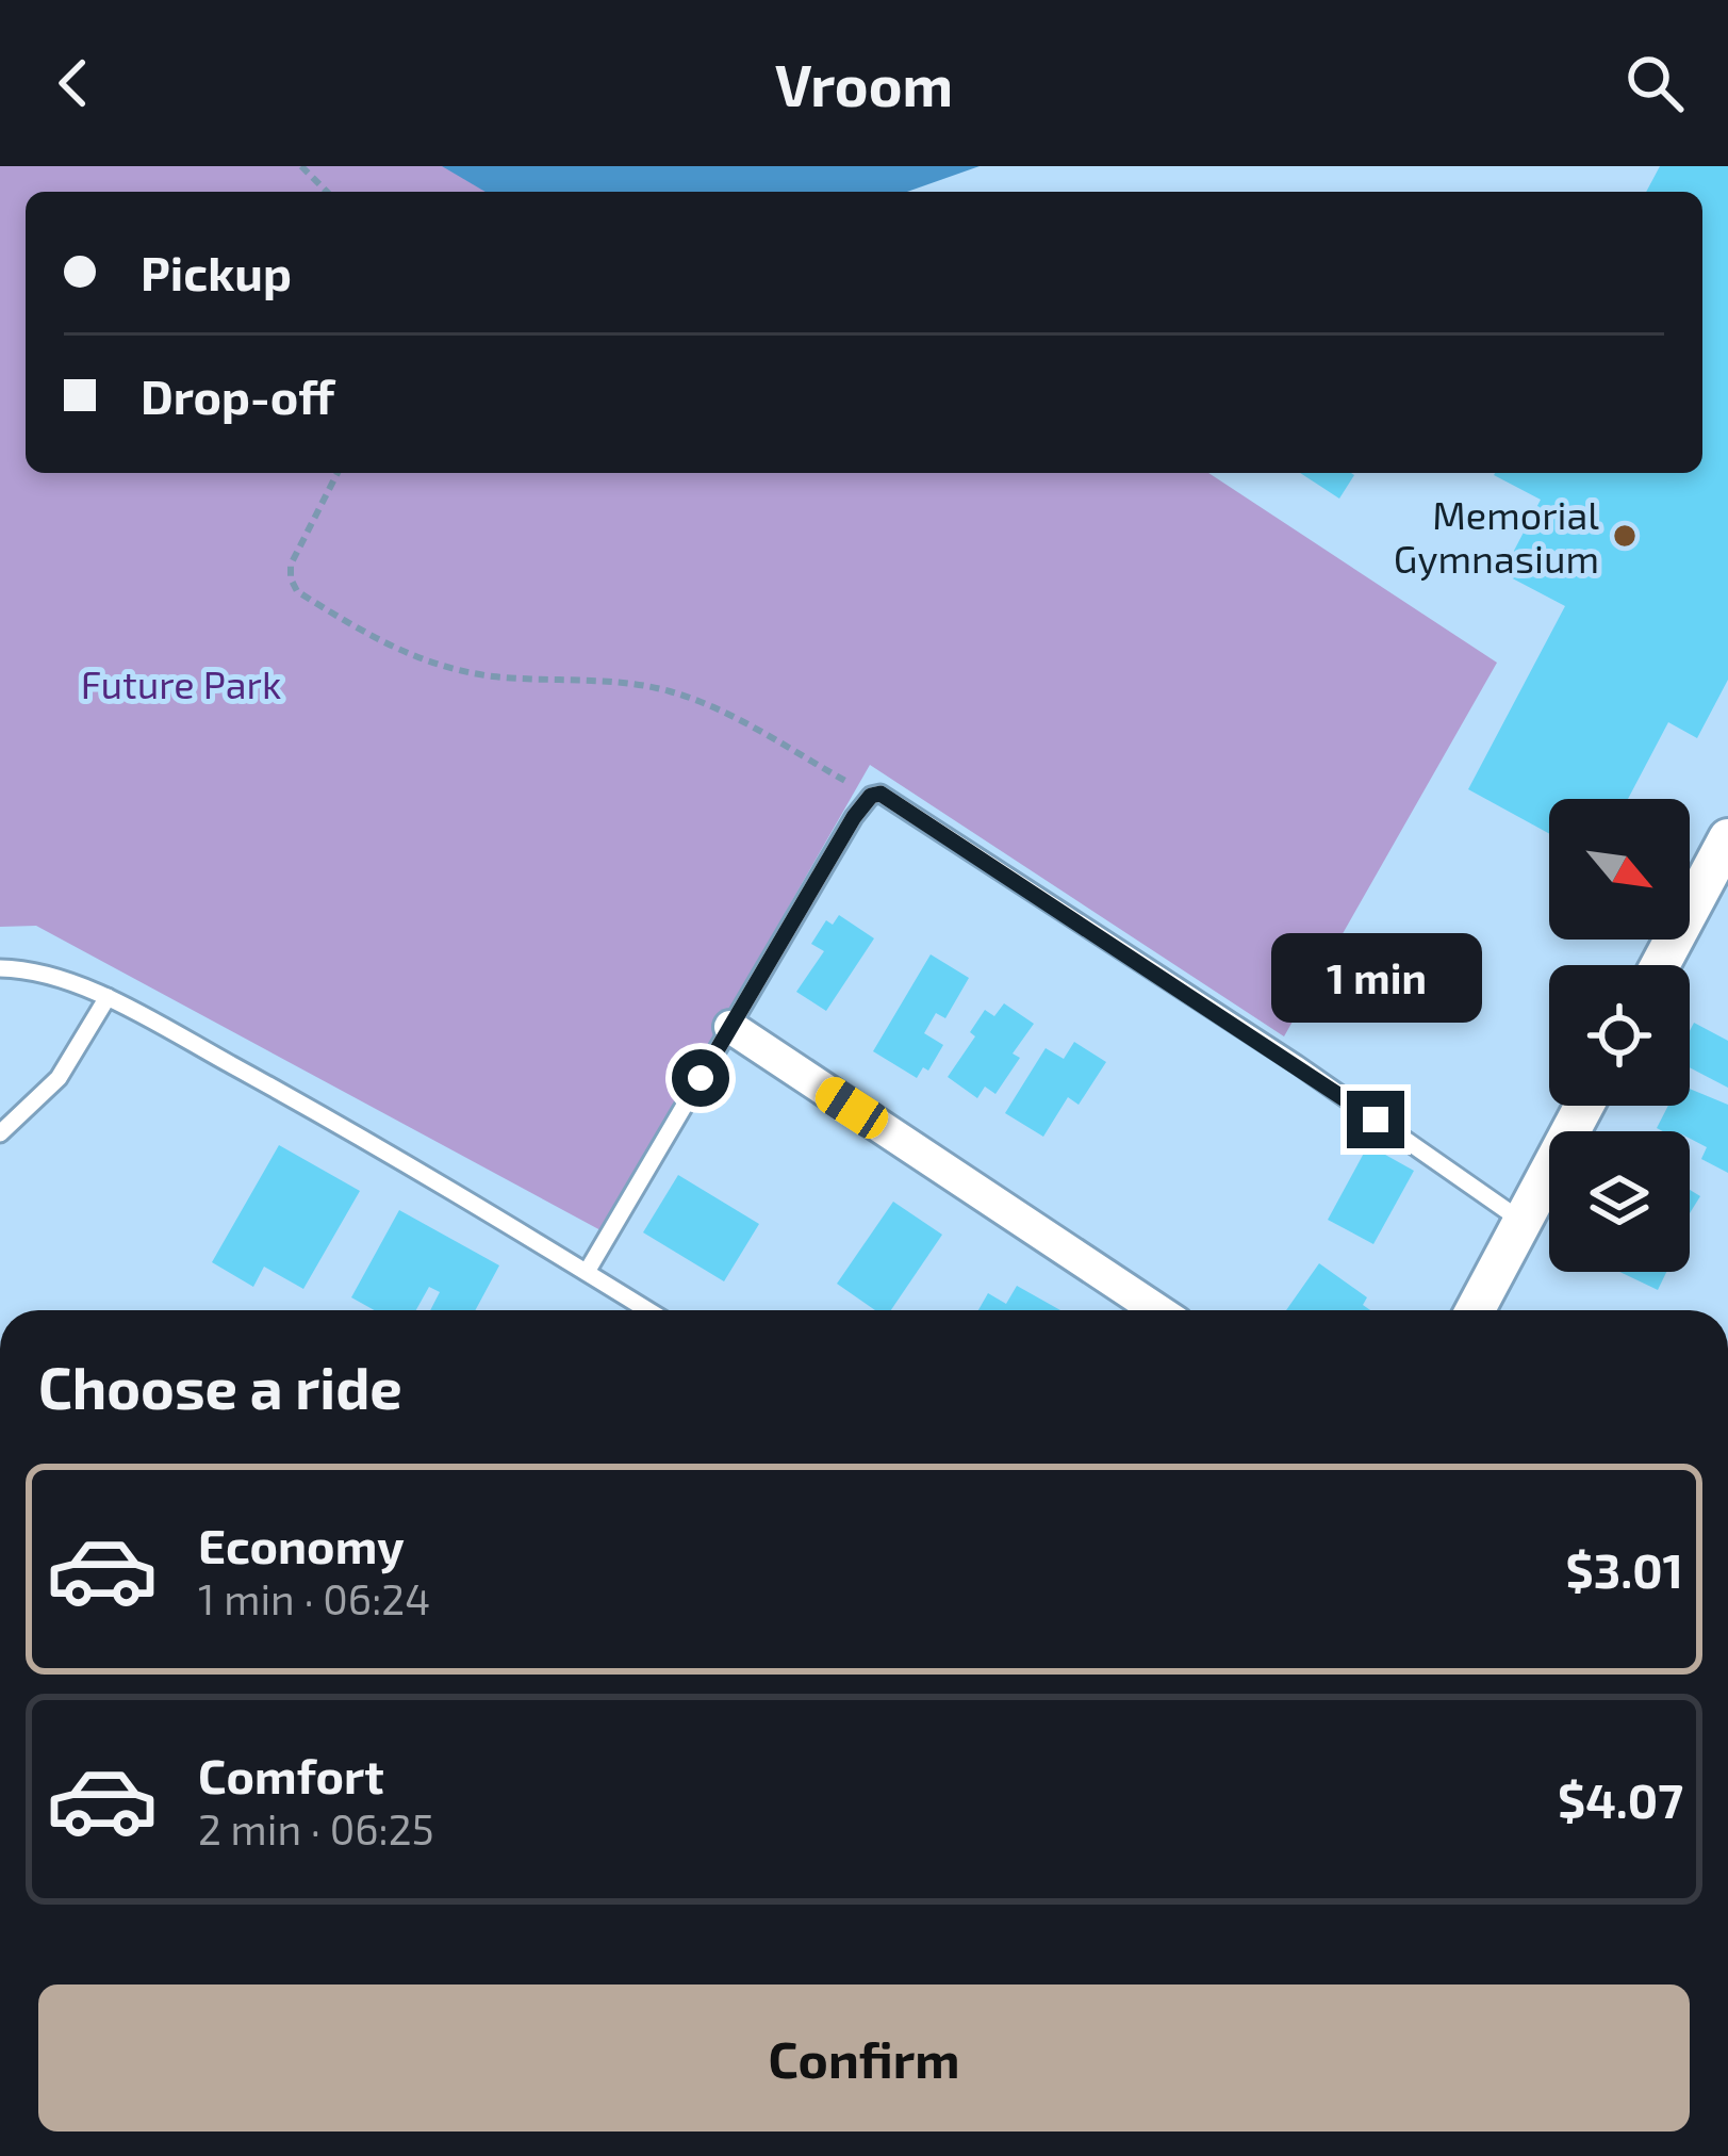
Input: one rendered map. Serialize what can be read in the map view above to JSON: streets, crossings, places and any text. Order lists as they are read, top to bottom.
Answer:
{
  "parks": ["Future Park"],
  "places": ["Memorial Gymnasium"],
  "north": "bottom right",
  "page": {
    "header": "Vroom",
    "banner": ["Pickup", "Drop-off"],
    "bubble": "1 min",
    "heading": "Choose a ride",
    "list": [
      {
        "name": "Economy",
        "note": "1 min · 06:24",
        "value": "$3.01"
      },
      {
        "name": "Comfort",
        "note": "2 min · 06:25",
        "value": "$4.07"
      }
    ],
    "buttons": "Confirm"
  }
}
